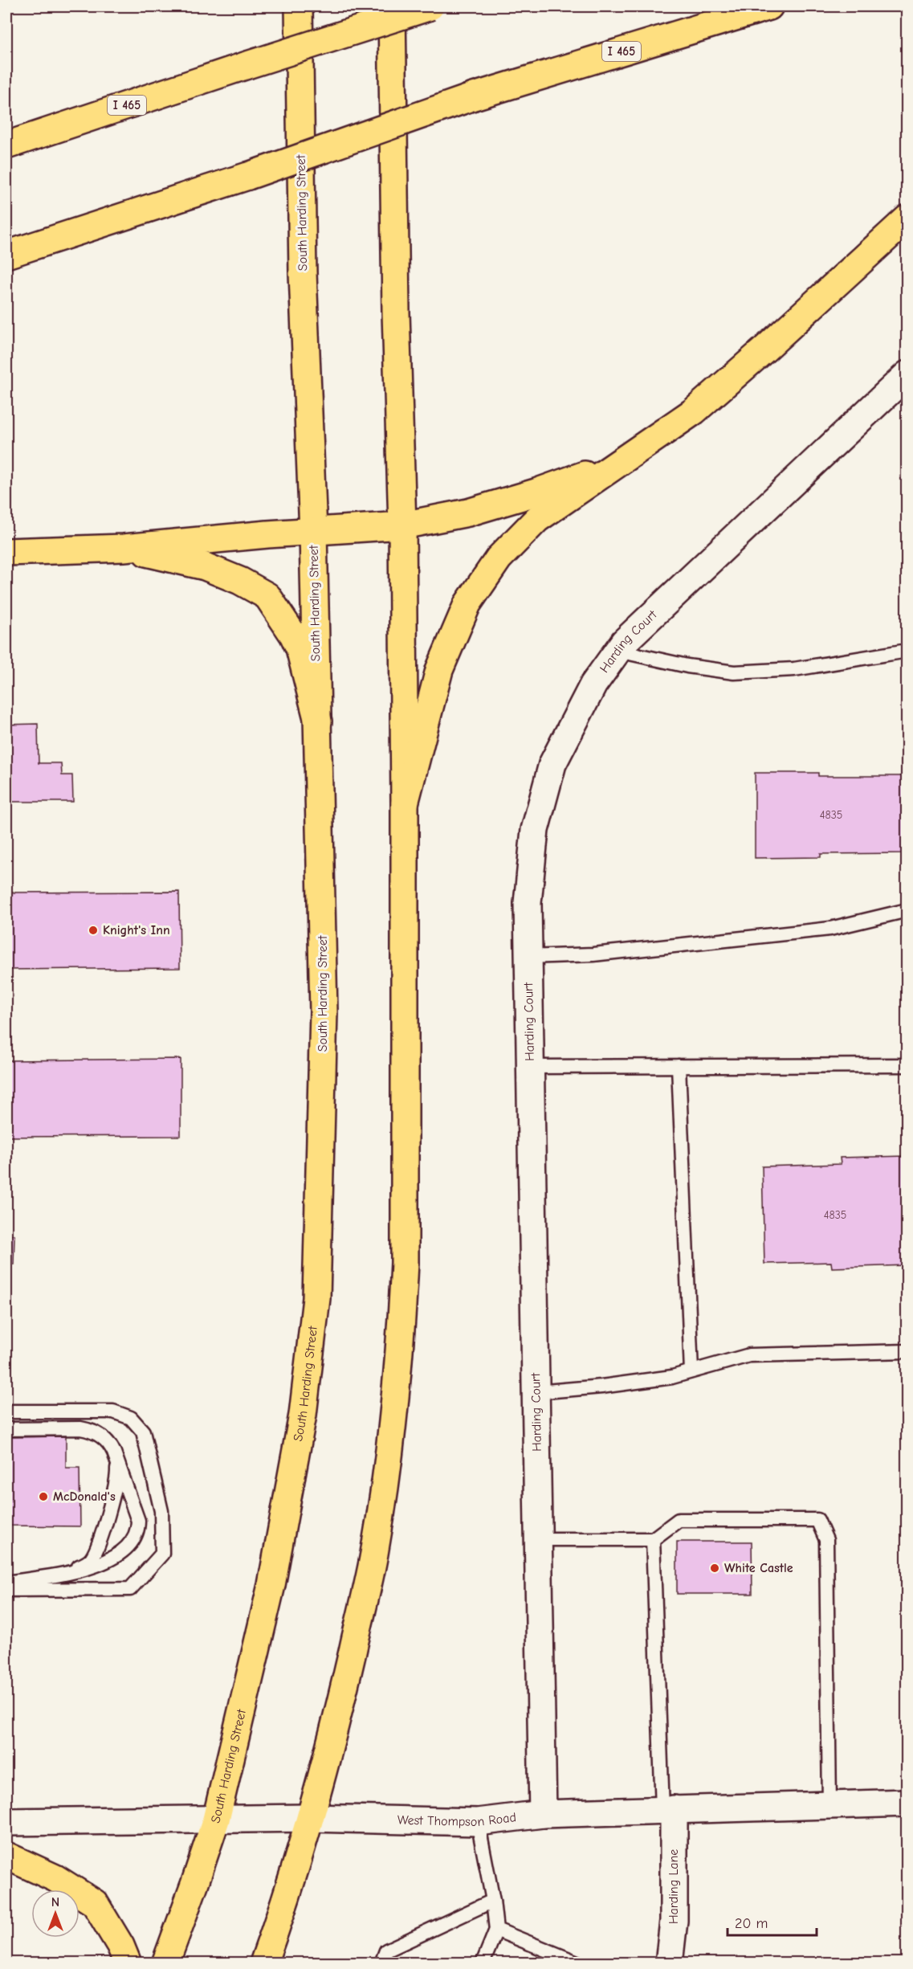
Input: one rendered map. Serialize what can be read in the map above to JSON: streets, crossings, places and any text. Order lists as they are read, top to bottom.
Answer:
{
  "streets": {
    "main road": ["I 465", "South Harding Street"],
    "street": ["Harding Court", "West Thompson Road", "Harding Lane"]
  },
  "crossings": [
    ["South Harding Street", "West Thompson Road"],
    ["Harding Court", "West Thompson Road"],
    ["West Thompson Road", "Harding Lane"]
  ],
  "places": ["Knight's Inn", "McDonald's", "White Castle"],
  "house_numbers": ["4835", "4835"],
  "scale_bar": "20 m",
  "north": "top"
}
